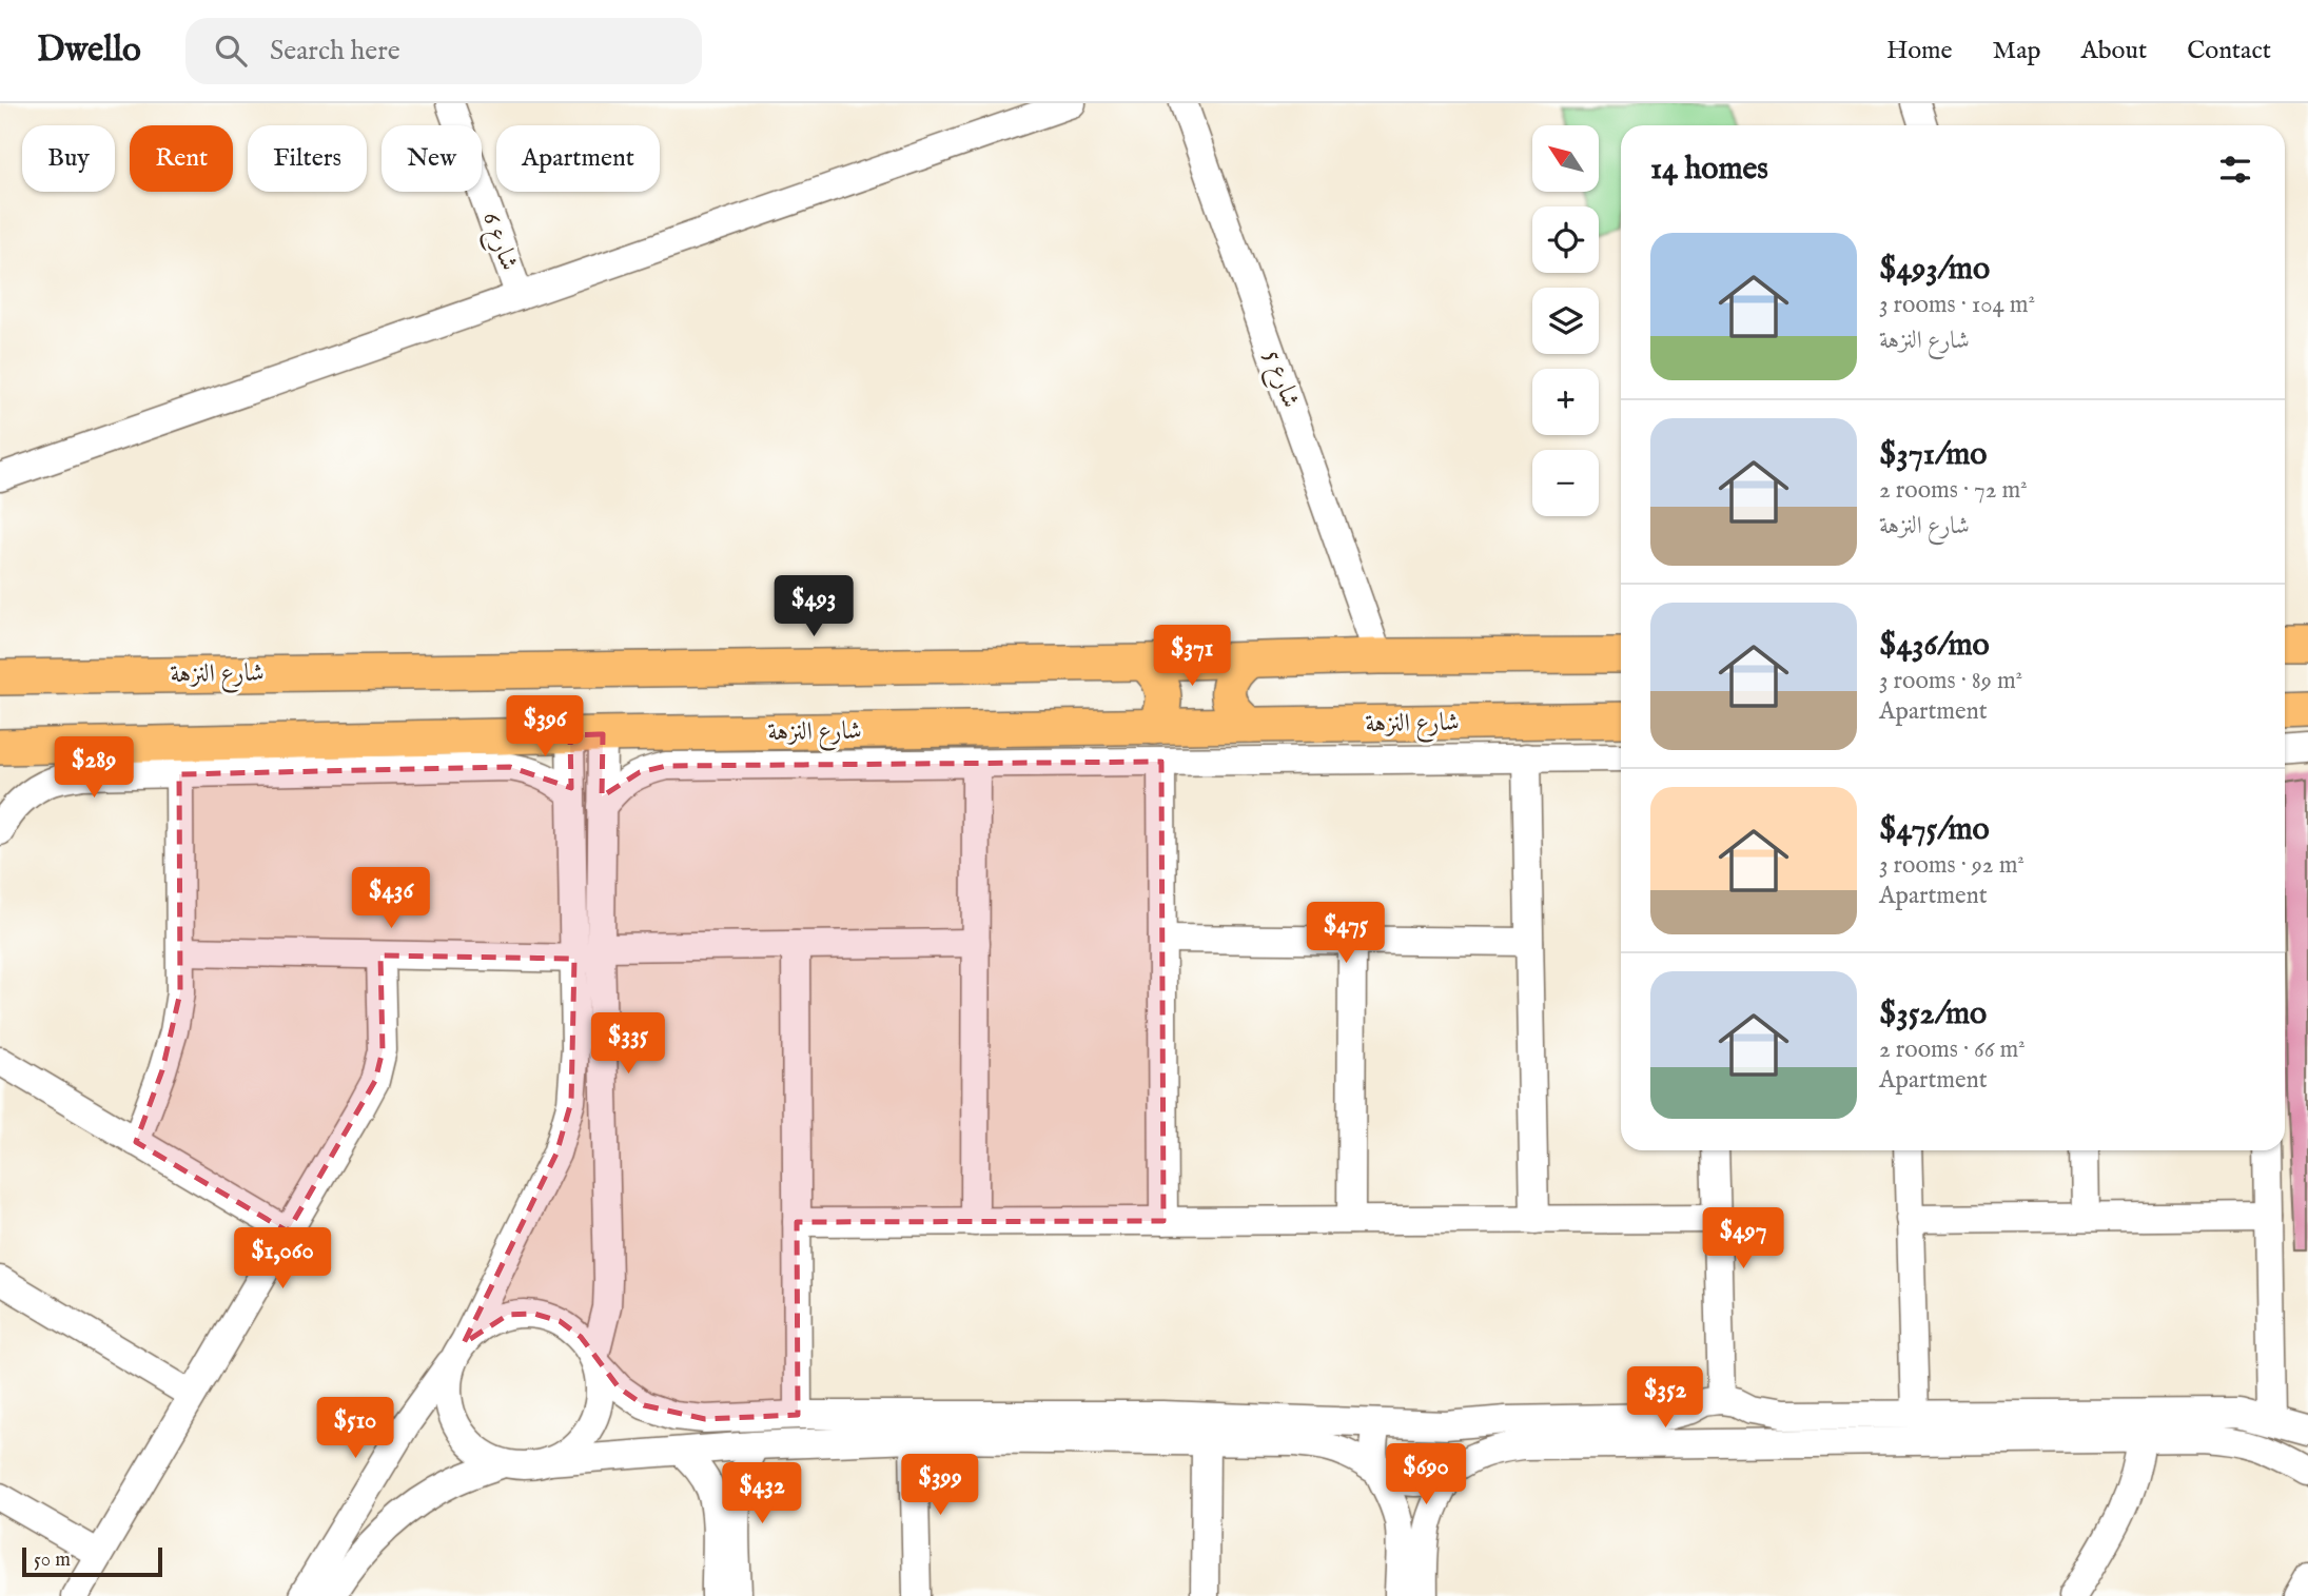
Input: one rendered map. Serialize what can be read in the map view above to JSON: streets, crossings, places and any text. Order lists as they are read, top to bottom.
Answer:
{
  "streets": {
    "main road": ["شارع النزهة"],
    "street": ["شارع 6", "شارع 5"]
  },
  "crossings": [
    ["شارع 5", "شارع النزهة"]
  ],
  "scale_bar": "50 m",
  "north": "top left",
  "page": {
    "header": "Dwello",
    "search": "Search here",
    "nav": [
      "Home",
      "Map",
      "About",
      "Contact"
    ],
    "map_buttons": ["+", "−"],
    "chip": [
      "Buy",
      "Rent",
      "Filters",
      "New",
      "Apartment"
    ],
    "heading": "14 homes",
    "list": [
      {
        "name": "$493/mo",
        "note": "3 rooms · 104 m² · شارع النزهة"
      },
      {
        "name": "$371/mo",
        "note": "2 rooms · 72 m² · شارع النزهة"
      },
      {
        "name": "$436/mo",
        "note": "3 rooms · 89 m² · Apartment"
      },
      {
        "name": "$475/mo",
        "note": "3 rooms · 92 m² · Apartment"
      },
      {
        "name": "$352/mo",
        "note": "2 rooms · 66 m² · Apartment"
      }
    ],
    "price": [
      "$493",
      "$371",
      "$396",
      "$289",
      "$436",
      "$475",
      "$335",
      "$497",
      "$1,060",
      "$352",
      "$510",
      "$690",
      "$399",
      "$432"
    ],
    "scale": "50 m"
  }
}
